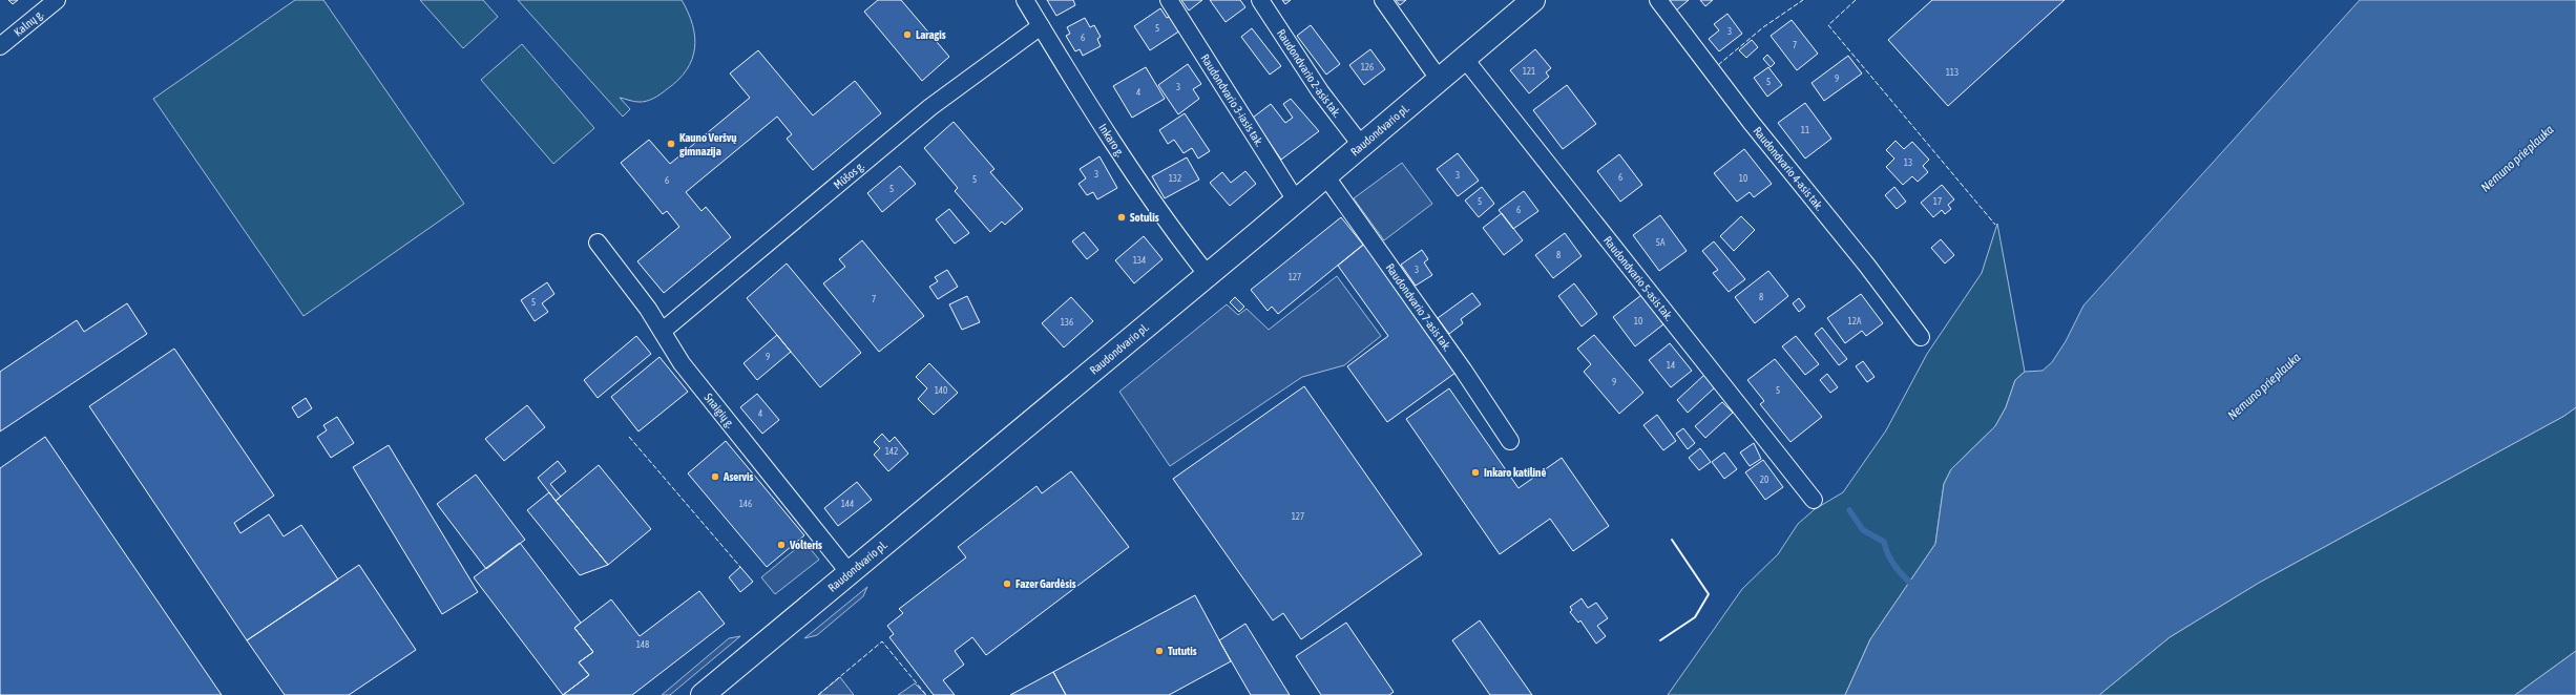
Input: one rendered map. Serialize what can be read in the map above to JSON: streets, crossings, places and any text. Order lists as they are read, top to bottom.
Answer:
{
  "streets": {
    "main road": ["Raudondvario pl."],
    "street": [
      "Kalnų g.",
      "Raudondvario 2-asis tak.",
      "Raudondvario 3-iasis tak.",
      "Inkaro g.",
      "Raudondvario 4-asis tak.",
      "Mūšos g.",
      "Raudondvario 5-asis tak.",
      "Raudondvario 7-asis tak.",
      "Snaigių g."
    ]
  },
  "crossings": [
    ["Raudondvario 2-asis tak.", "Raudondvario pl."],
    ["Raudondvario 3-iasis tak.", "Raudondvario pl."],
    ["Raudondvario pl.", "Inkaro g."],
    ["Raudondvario pl.", "Raudondvario 5-asis tak."],
    ["Raudondvario pl.", "Raudondvario 7-asis tak."],
    ["Raudondvario pl.", "Snaigių g."],
    ["Inkaro g.", "Mūšos g."],
    ["Mūšos g.", "Snaigių g."]
  ],
  "water": ["Nemuno prieplauka"],
  "places": [
    "Laragis",
    "Kauno Veršvų gimnazija",
    "Sotulis",
    "Inkaro katilinė",
    "Aservis",
    "Volteris",
    "Fazer Gardėsis",
    "Tututis"
  ],
  "house_numbers": [
    "5",
    "3",
    "6",
    "7",
    "126",
    "121",
    "113",
    "9",
    "5",
    "3",
    "4",
    "11",
    "13",
    "3",
    "3",
    "6",
    "132",
    "10",
    "5",
    "6",
    "5",
    "5",
    "17",
    "6",
    "5A",
    "8",
    "134",
    "3",
    "127",
    "8",
    "7",
    "5",
    "10",
    "12A",
    "136",
    "9",
    "14",
    "9",
    "140",
    "5",
    "4",
    "142",
    "20",
    "146",
    "144",
    "127",
    "148"
  ]
}
